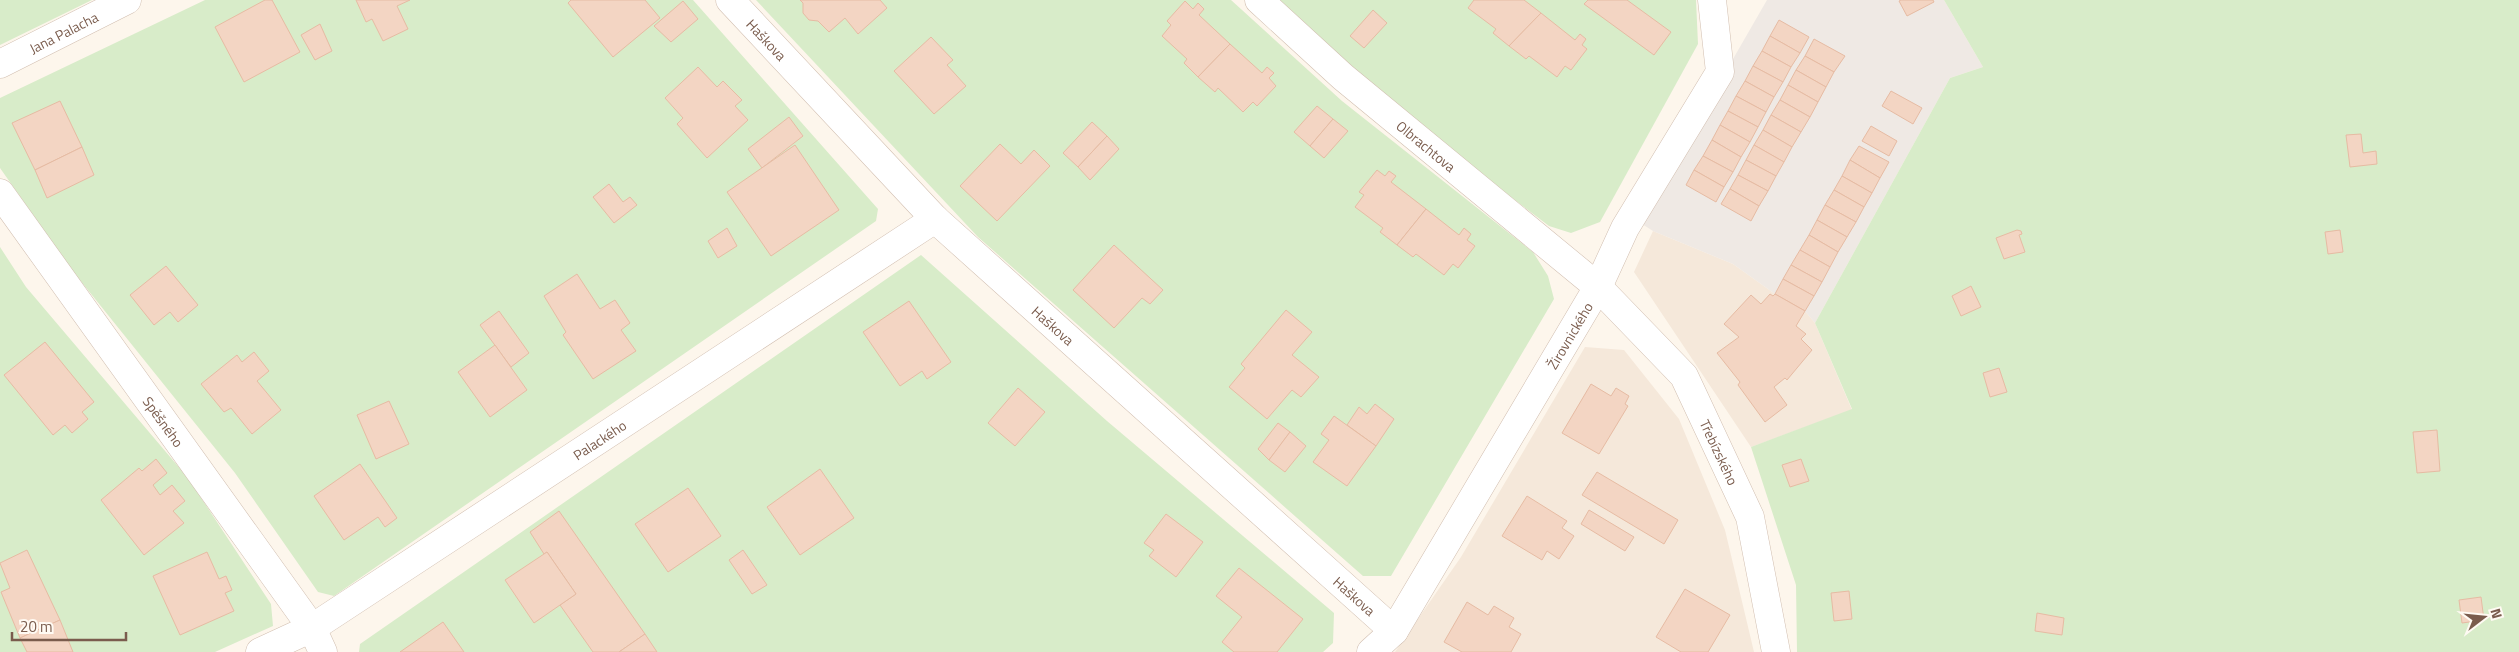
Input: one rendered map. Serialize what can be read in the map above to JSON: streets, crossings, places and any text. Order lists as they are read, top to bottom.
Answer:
{
  "streets": {
    "street": [
      "Jana Palacha",
      "Haškova",
      "Olbrachtova",
      "Žirovnického",
      "Spěšného",
      "Palackého",
      "Třebízského"
    ]
  },
  "crossings": [
    ["Haškova", "Žirovnického"],
    ["Haškova", "Palackého"],
    ["Olbrachtova", "Žirovnického"],
    ["Olbrachtova", "Třebízského"],
    ["Žirovnického", "Třebízského"],
    ["Spěšného", "Palackého"]
  ],
  "scale_bar": "20 m",
  "north": "right"
}
